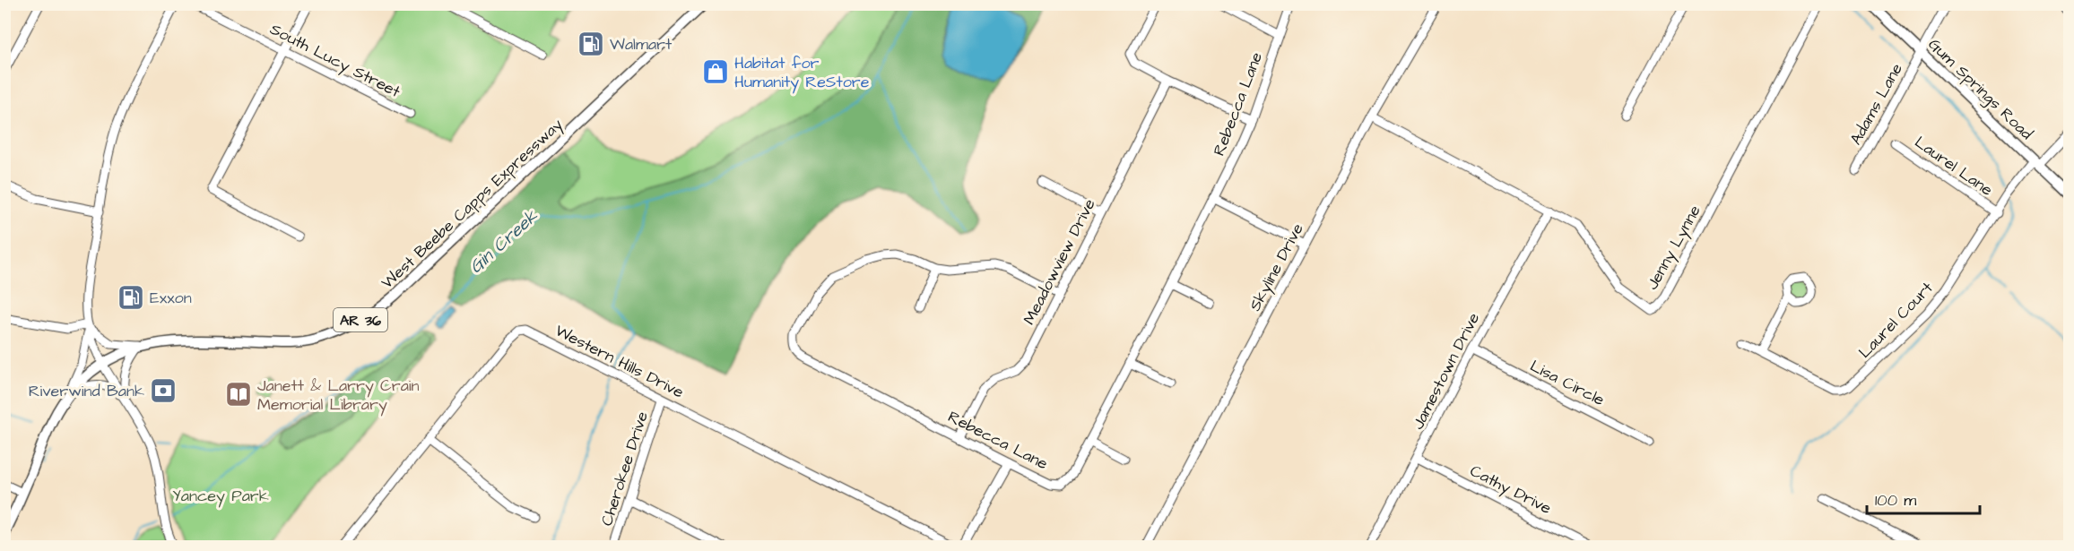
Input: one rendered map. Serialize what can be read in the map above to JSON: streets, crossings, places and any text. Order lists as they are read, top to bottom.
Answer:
{
  "streets": {
    "main road": ["Gum Springs Road", "West Beebe Capps Expressway", "AR 36"],
    "street": [
      "South Lucy Street",
      "Rebecca Lane",
      "Adams Lane",
      "Laurel Lane",
      "Jenny Lynne",
      "Meadowview Drive",
      "Skyline Drive",
      "Laurel Court",
      "Western Hills Drive",
      "Jamestown Drive",
      "Lisa Circle",
      "Cherokee Drive",
      "Cathy Drive"
    ]
  },
  "crossings": [
    ["Gum Springs Road", "Adams Lane"],
    ["Gum Springs Road", "Laurel Court"],
    ["Rebecca Lane", "Meadowview Drive"],
    ["Laurel Lane", "Laurel Court"],
    ["Jenny Lynne", "Skyline Drive"],
    ["Jenny Lynne", "Jamestown Drive"],
    ["Western Hills Drive", "Cherokee Drive"],
    ["Jamestown Drive", "Lisa Circle"],
    ["Jamestown Drive", "Cathy Drive"]
  ],
  "water": ["Gin Creek"],
  "parks": ["Yancey Park"],
  "places": {
    "fuel station": ["Walmart", "Exxon"],
    "shop": ["Habitat for Humanity ReStore"],
    "bank": ["Riverwind Bank"],
    "library": ["Janett & Larry Crain Memorial Library"]
  },
  "scale_bar": "100 m"
}
